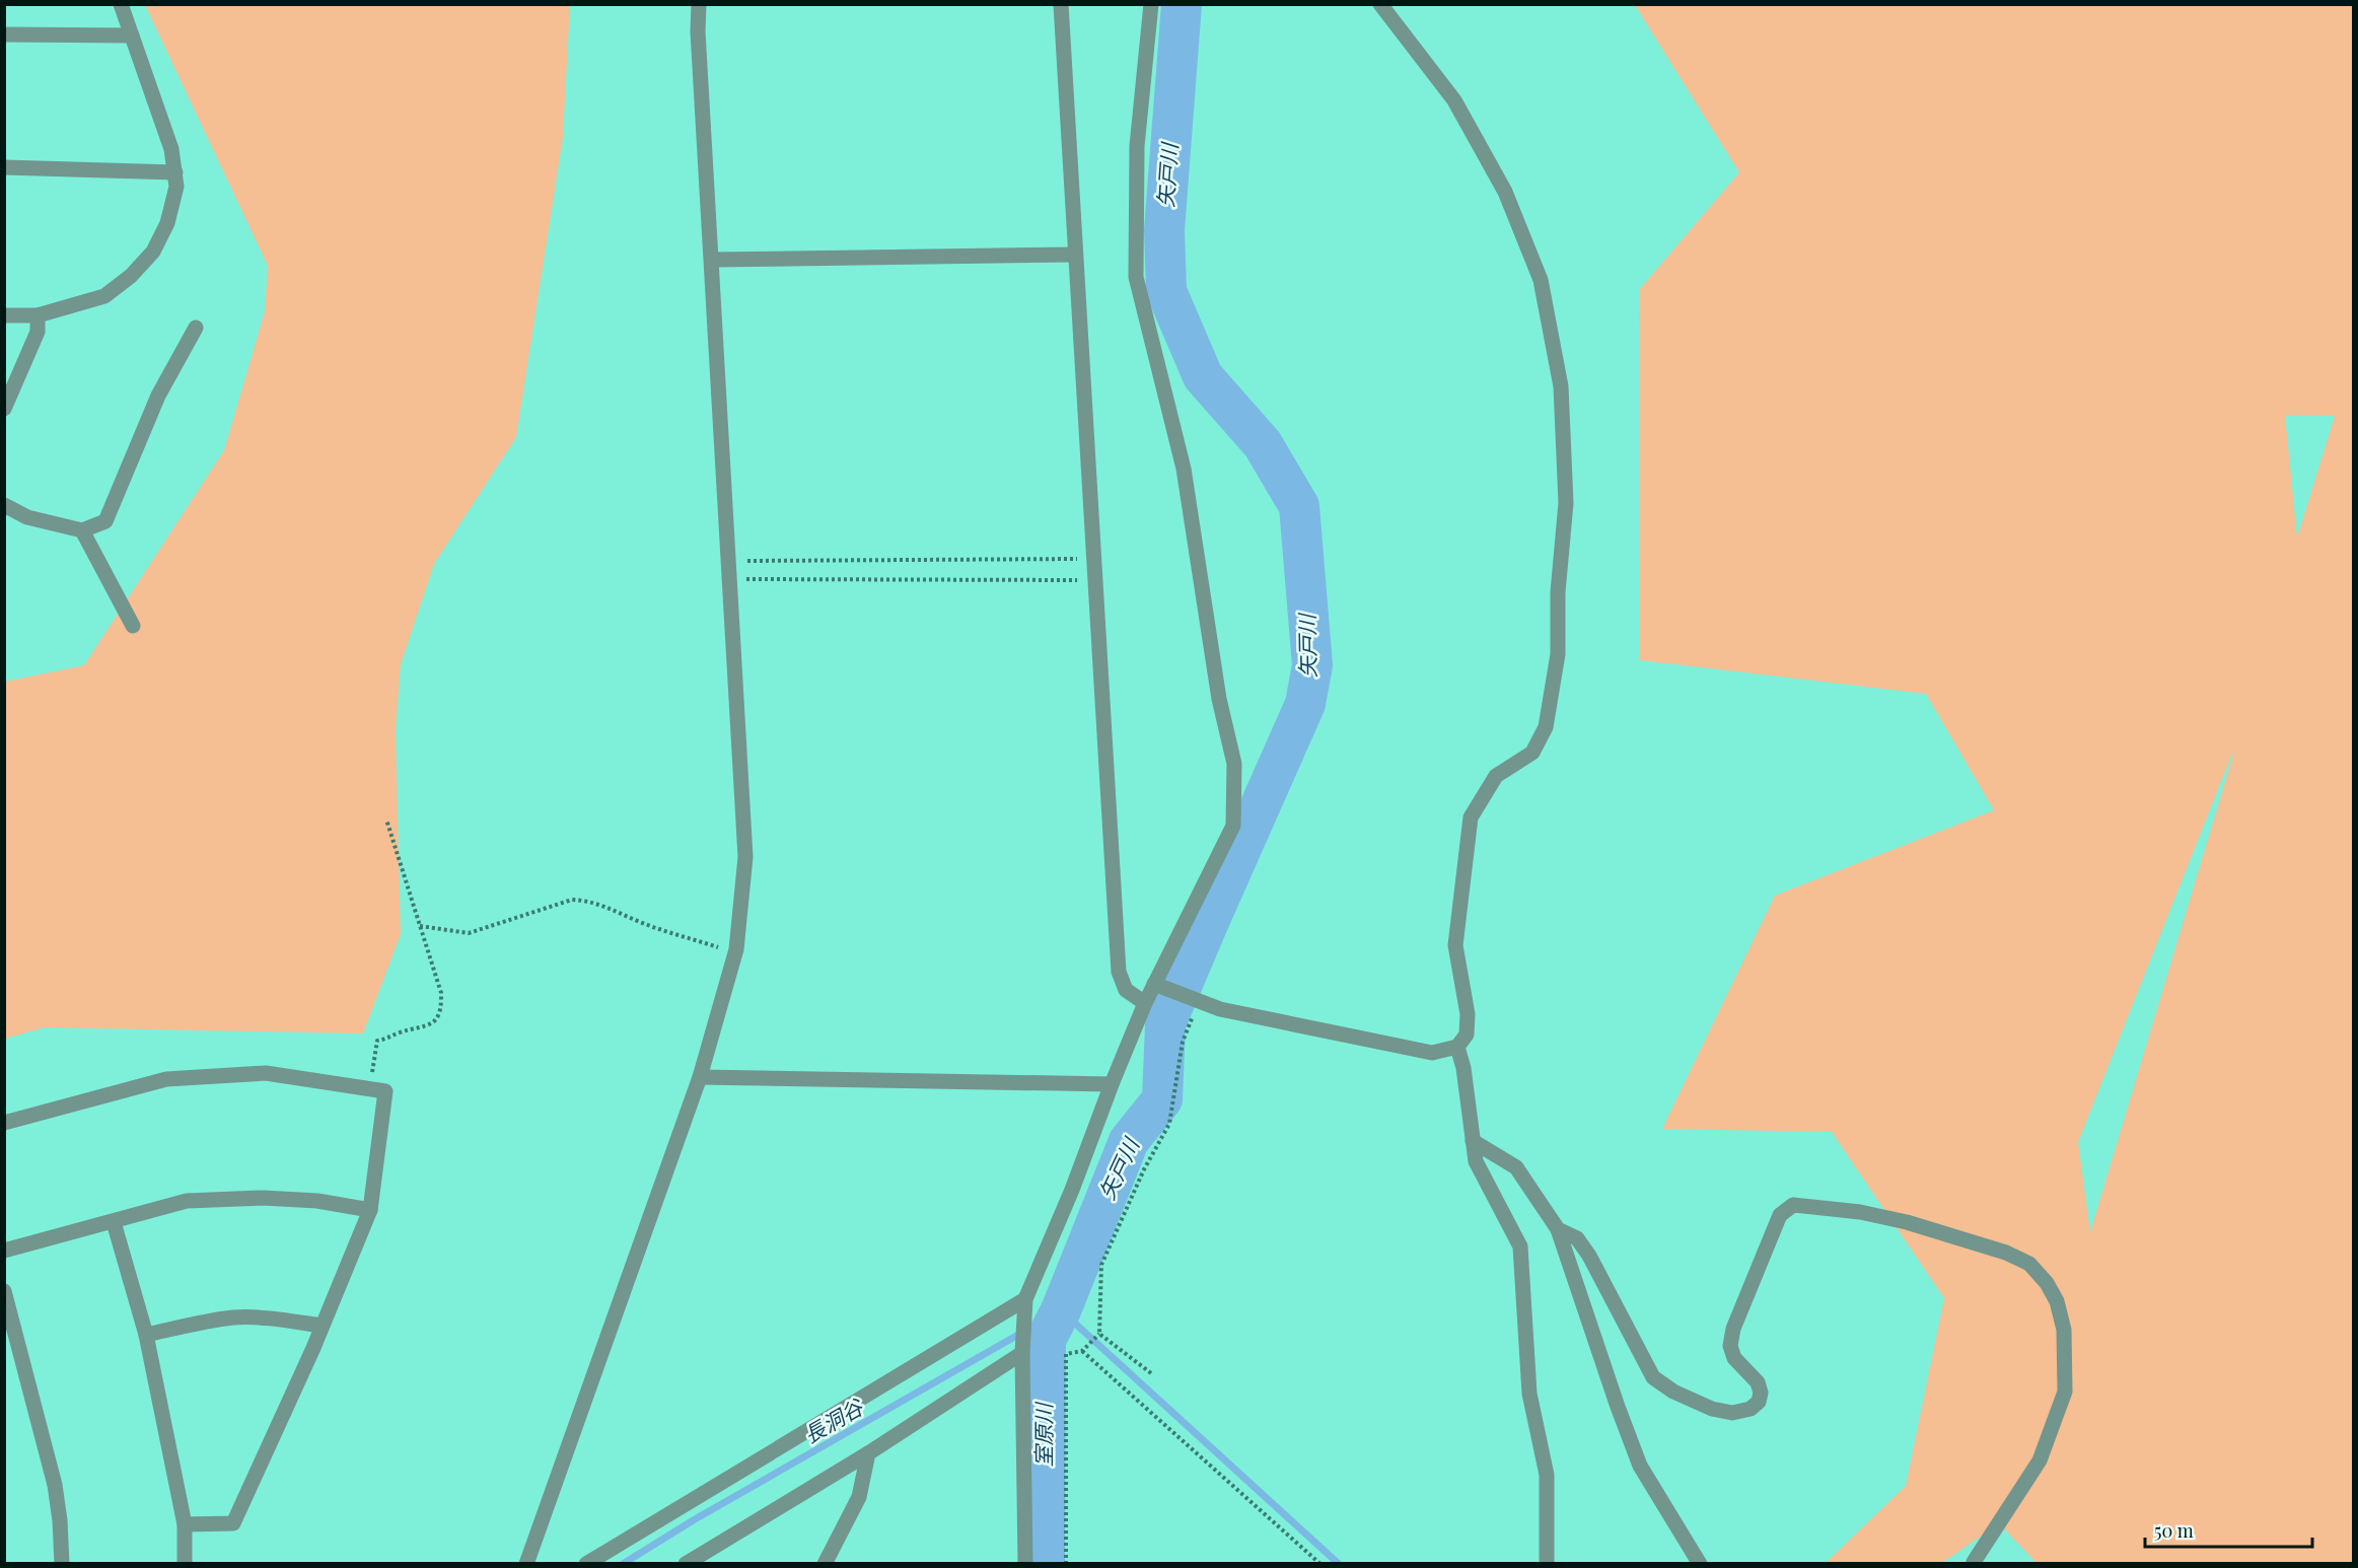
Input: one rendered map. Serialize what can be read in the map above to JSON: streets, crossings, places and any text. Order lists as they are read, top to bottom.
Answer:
{
  "water": ["矢戸川", "長洞谷", "室原川"],
  "scale_bar": "50 m"
}
